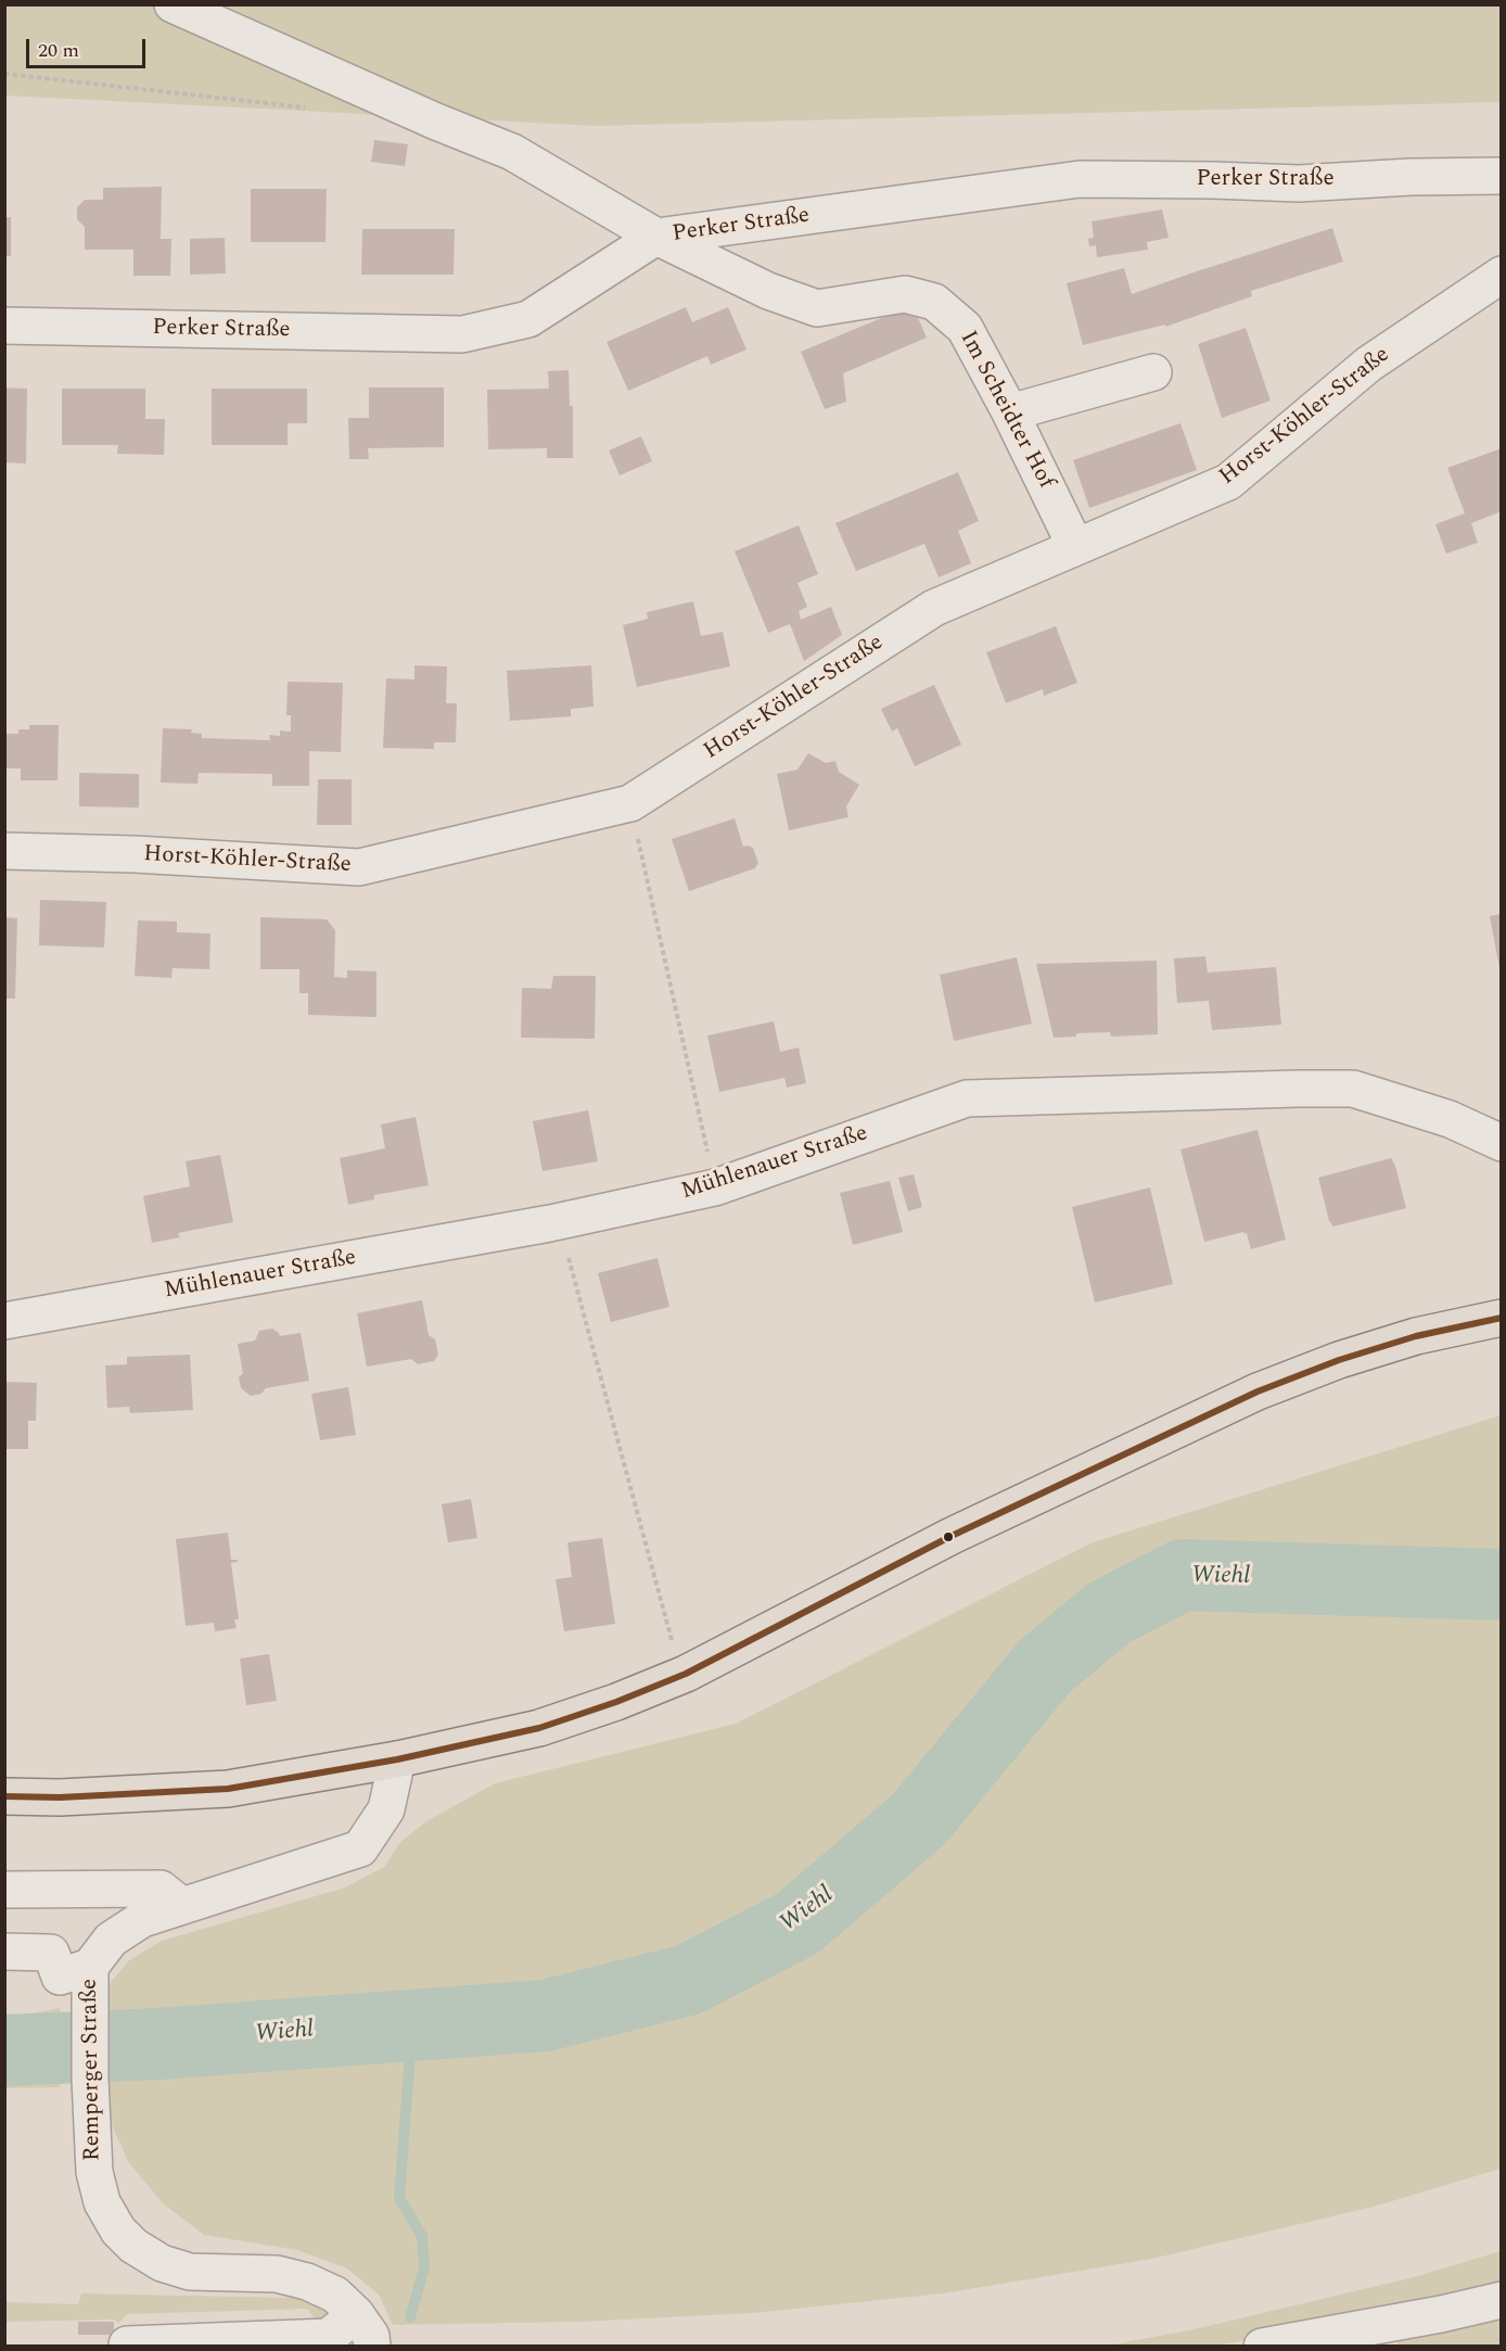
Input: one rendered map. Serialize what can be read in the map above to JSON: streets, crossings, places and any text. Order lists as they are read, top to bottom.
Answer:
{
  "streets": {
    "street": [
      "Perker Straße",
      "Im Scheidter Hof",
      "Horst-Köhler-Straße",
      "Mühlenauer Straße",
      "Remperger Straße"
    ]
  },
  "crossings": [
    ["Perker Straße", "Im Scheidter Hof"],
    ["Im Scheidter Hof", "Horst-Köhler-Straße"]
  ],
  "water": ["Wiehl"],
  "scale_bar": "20 m"
}
